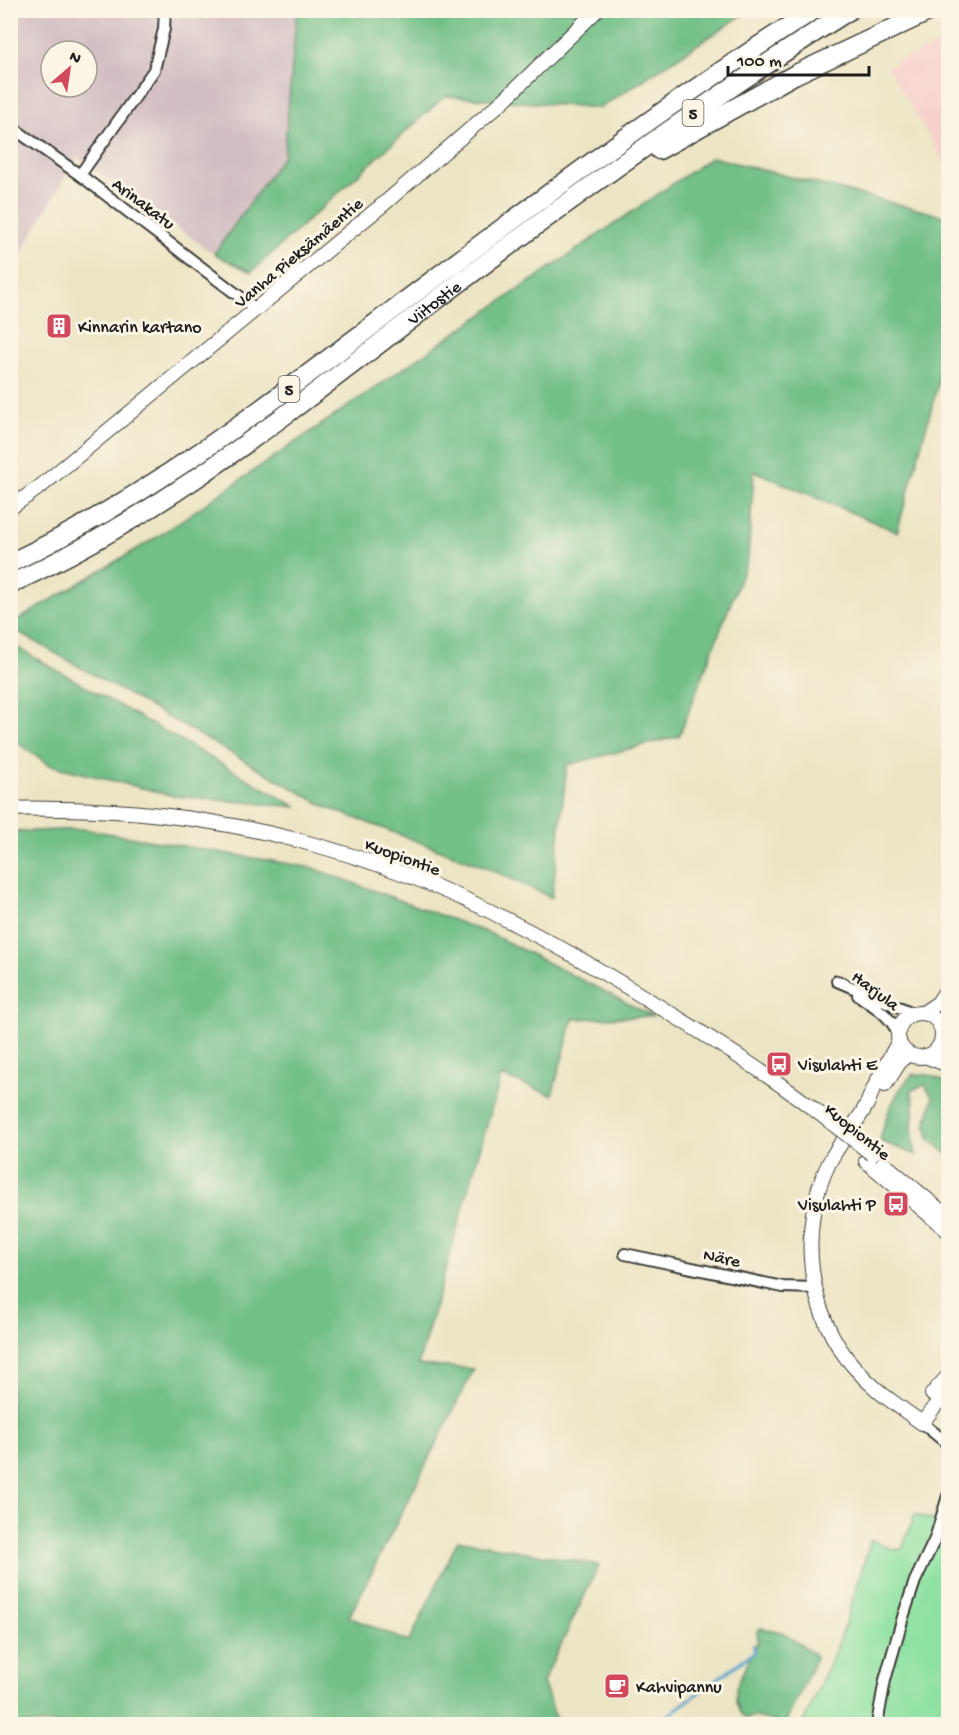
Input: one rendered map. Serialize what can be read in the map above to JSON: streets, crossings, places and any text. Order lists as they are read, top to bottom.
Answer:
{
  "streets": {
    "highway": ["5", "Viitostie"],
    "street": [
      "Arinakatu",
      "Vanha Pieksämäentie",
      "Kuopiontie",
      "Harjula",
      "Näre"
    ]
  },
  "crossings": [
    ["Arinakatu", "Vanha Pieksämäentie"]
  ],
  "places": {
    "building": ["Kinnarin kartano"],
    "bus stop": ["Visulahti E", "Visulahti P"],
    "cafe": ["Kahvipannu"]
  },
  "scale_bar": "100 m",
  "north": "top right"
}
